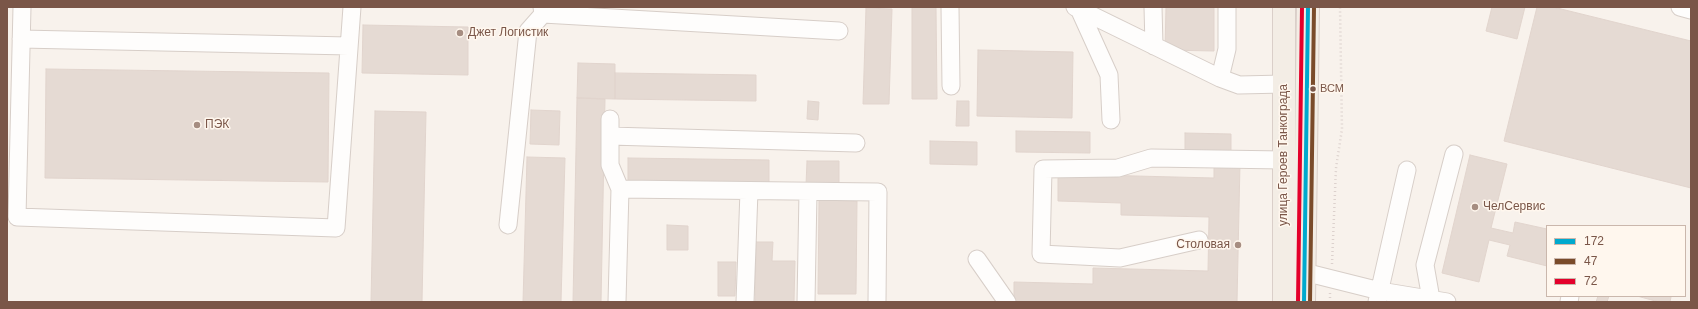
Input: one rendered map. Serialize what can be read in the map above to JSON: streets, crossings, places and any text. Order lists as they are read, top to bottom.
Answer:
{
  "streets": {
    "main road": ["улица Героев Танкограда"]
  },
  "places": [
    "Джет Логистик",
    "ВСМ",
    "ПЭК",
    "ЧелСервис",
    "Столовая"
  ],
  "lines": ["transit line 172", "transit line 47", "transit line 72"],
  "legend": ["172", "47", "72"]
}
